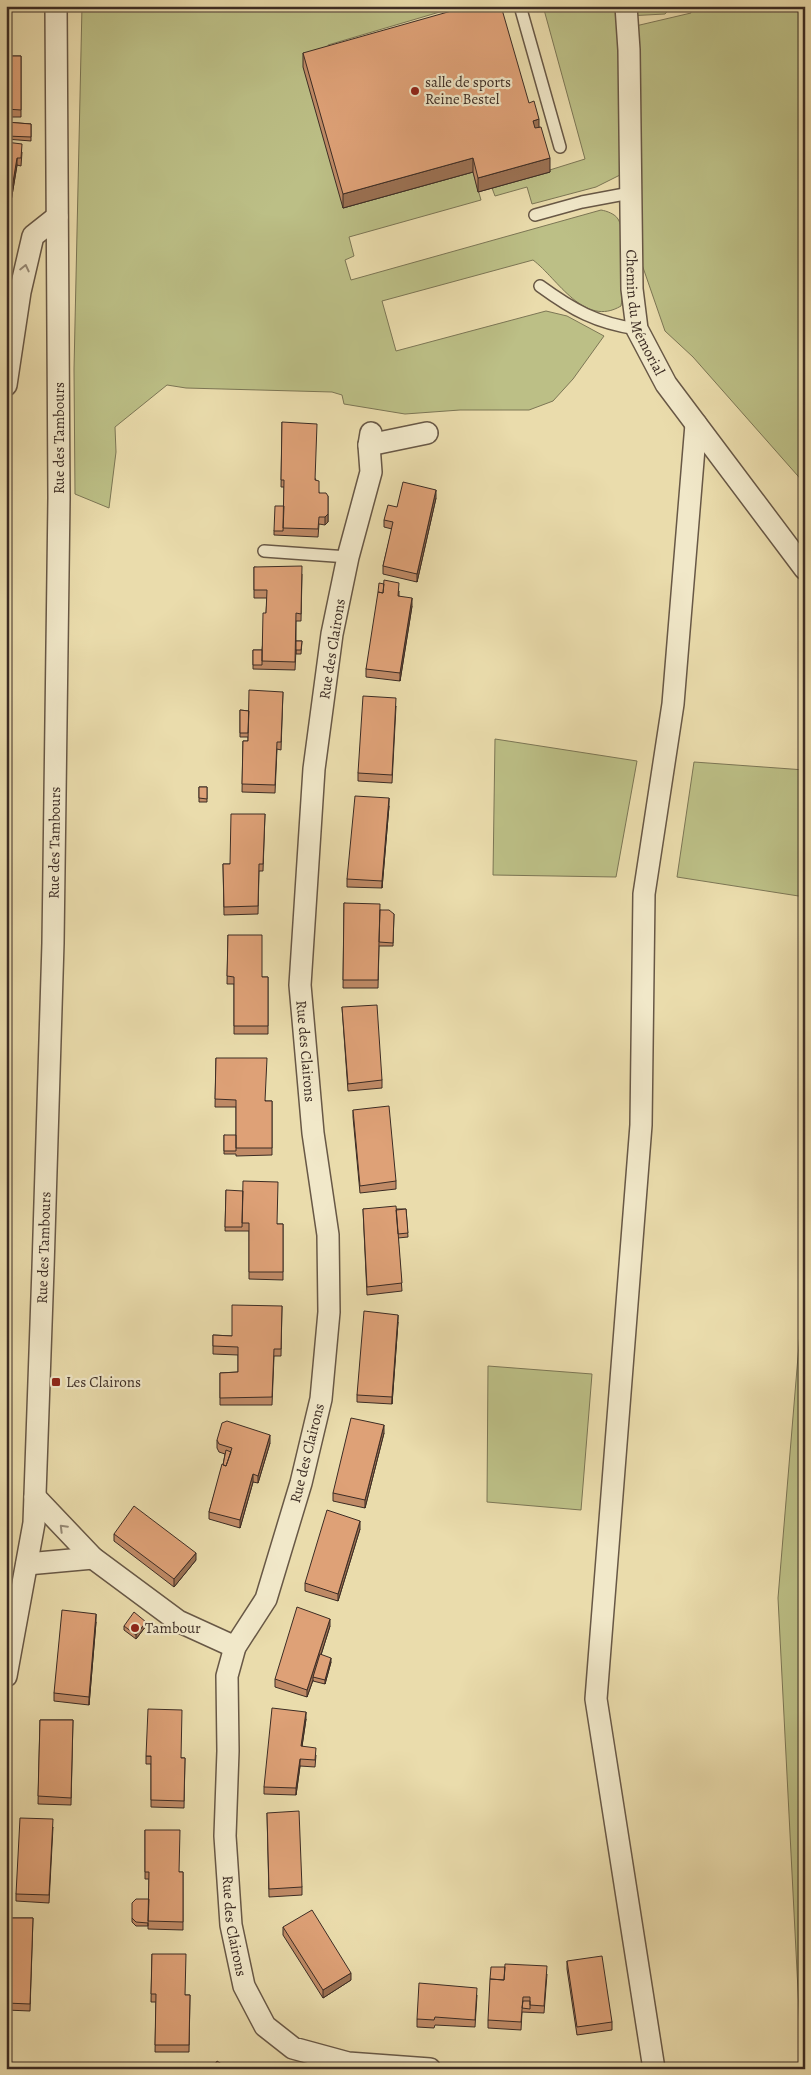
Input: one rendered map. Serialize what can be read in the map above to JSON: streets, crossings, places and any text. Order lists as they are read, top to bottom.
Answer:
{
  "streets": {
    "street": ["Chemin du Mémorial", "Rue des Tambours", "Rue des Clairons"]
  },
  "places": {
    "other": ["salle de sports Reine Bestel", "Tambour"],
    "transit": ["Les Clairons"]
  }
}
